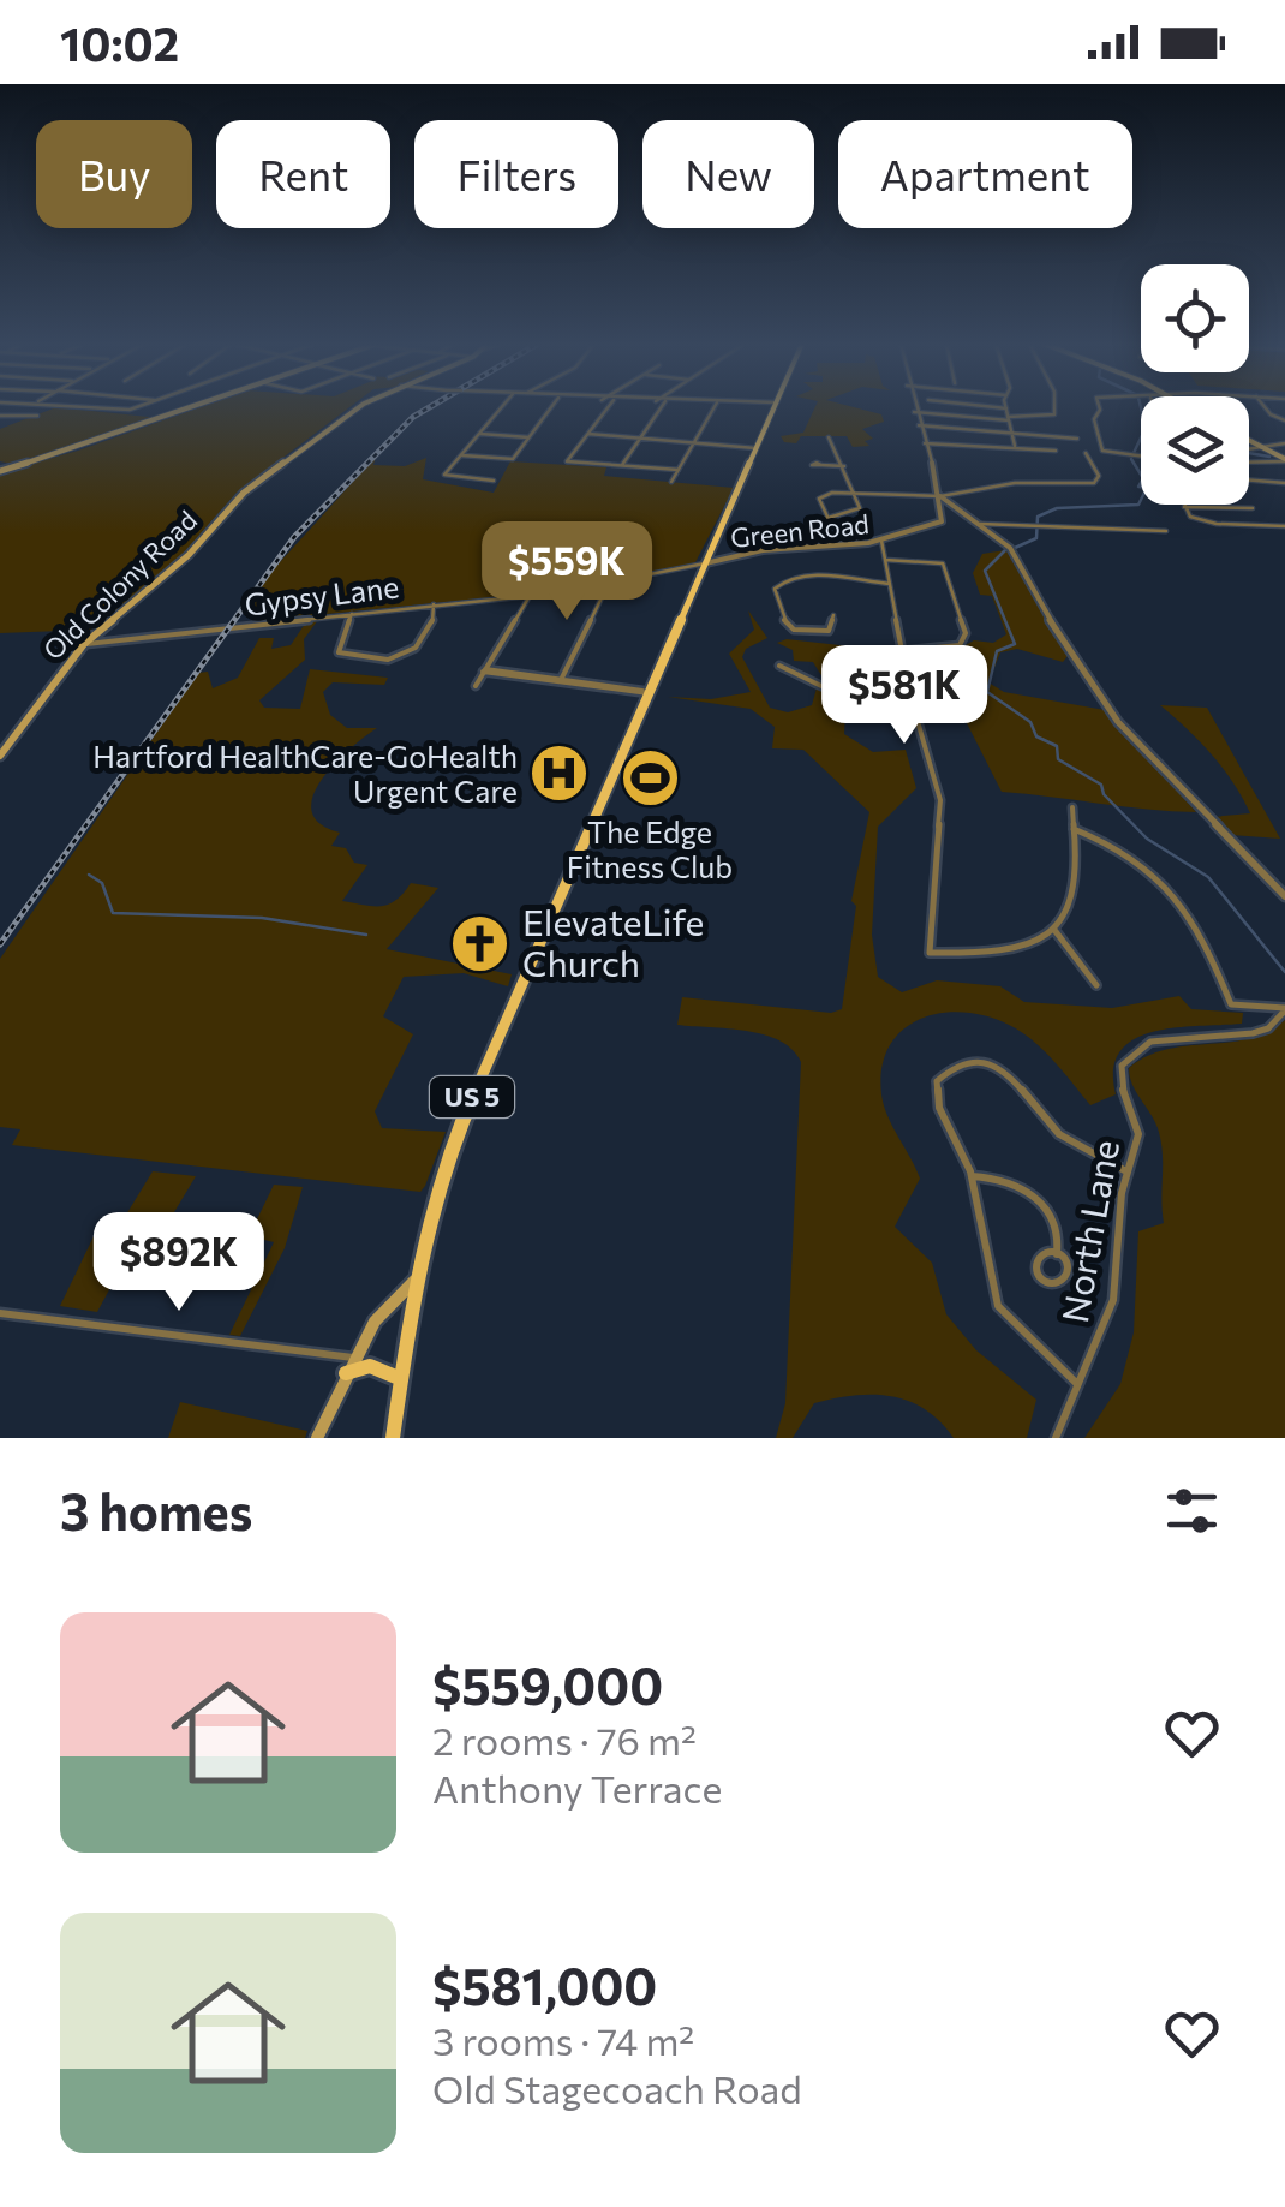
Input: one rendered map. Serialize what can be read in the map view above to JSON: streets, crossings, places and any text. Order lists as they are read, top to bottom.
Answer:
{
  "streets": {
    "main road": ["Old Colony Road", "US 5"],
    "street": ["Green Road", "Gypsy Lane", "North Lane"]
  },
  "crossings": [
    ["Green Road", "Gypsy Lane"],
    ["Green Road", "US 5"],
    ["Old Colony Road", "Gypsy Lane"],
    ["Gypsy Lane", "US 5"]
  ],
  "places": {
    "hospital": ["Hartford HealthCare-GoHealth Urgent Care"],
    "sports": ["The Edge Fitness Club"],
    "church": ["ElevateLife Church"]
  },
  "page": {
    "status": "10:02",
    "chip": [
      "Buy",
      "Rent",
      "Filters",
      "New",
      "Apartment"
    ],
    "price": ["$559K", "$581K", "$892K"],
    "heading": "3 homes",
    "list": [
      {
        "name": "$559,000",
        "note": "2 rooms · 76 m² · Anthony Terrace"
      },
      {
        "name": "$581,000",
        "note": "3 rooms · 74 m² · Old Stagecoach Road"
      }
    ]
  }
}
